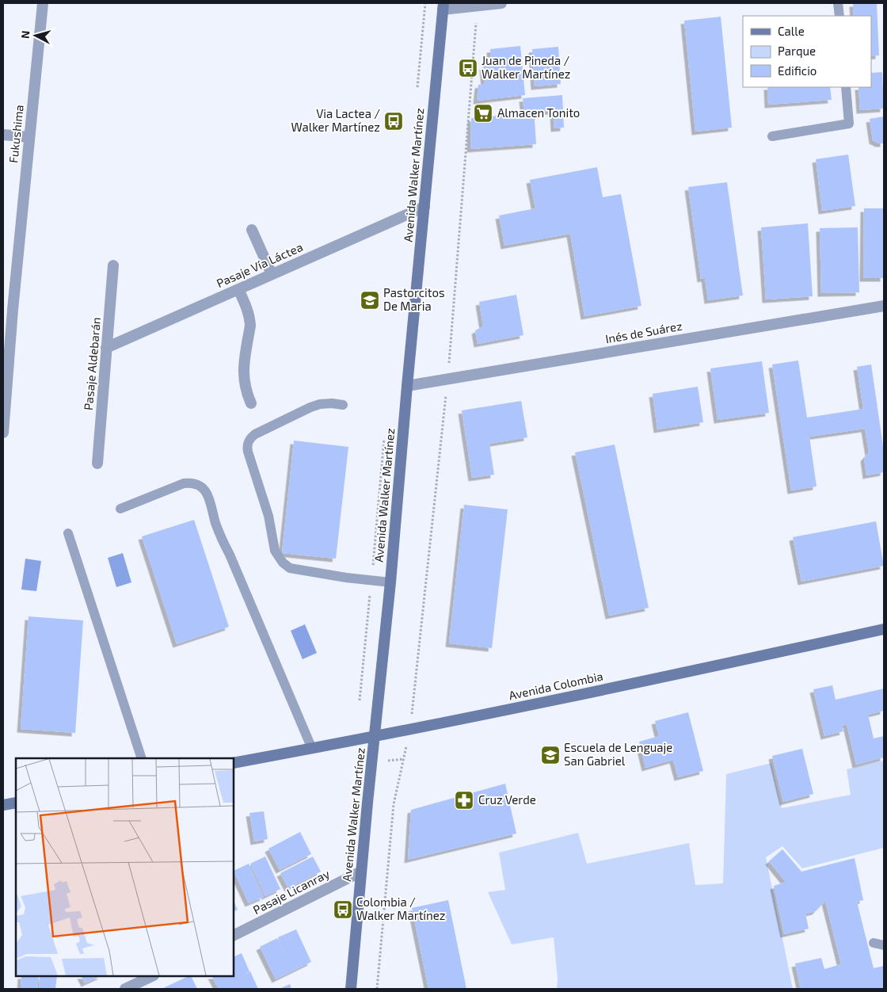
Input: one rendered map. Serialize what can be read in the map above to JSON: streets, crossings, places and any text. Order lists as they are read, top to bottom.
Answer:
{
  "streets": {
    "main road": ["Avenida Walker Martínez", "Avenida Colombia"],
    "street": [
      "Fukushima",
      "Pasaje Vía Láctea",
      "Inés de Suárez",
      "Pasaje Aldebarán",
      "Pasaje Licanray"
    ]
  },
  "crossings": [
    ["Avenida Walker Martínez", "Pasaje Vía Láctea"],
    ["Avenida Walker Martínez", "Inés de Suárez"],
    ["Avenida Walker Martínez", "Avenida Colombia"],
    ["Avenida Walker Martínez", "Pasaje Licanray"],
    ["Pasaje Vía Láctea", "Pasaje Aldebarán"]
  ],
  "places": {
    "bus stop": ["Juan de Pineda / Walker Martínez", "Via Lactea / Walker Martínez", "Colombia / Walker Martínez"],
    "supermarket": ["Almacen Tonito"],
    "school or university": ["Pastorcitos De Maria", "Escuela de Lenguaje San Gabriel"],
    "pharmacy": ["Cruz Verde"]
  },
  "legend": ["Calle", "Parque", "Edificio"],
  "north": "left"
}
